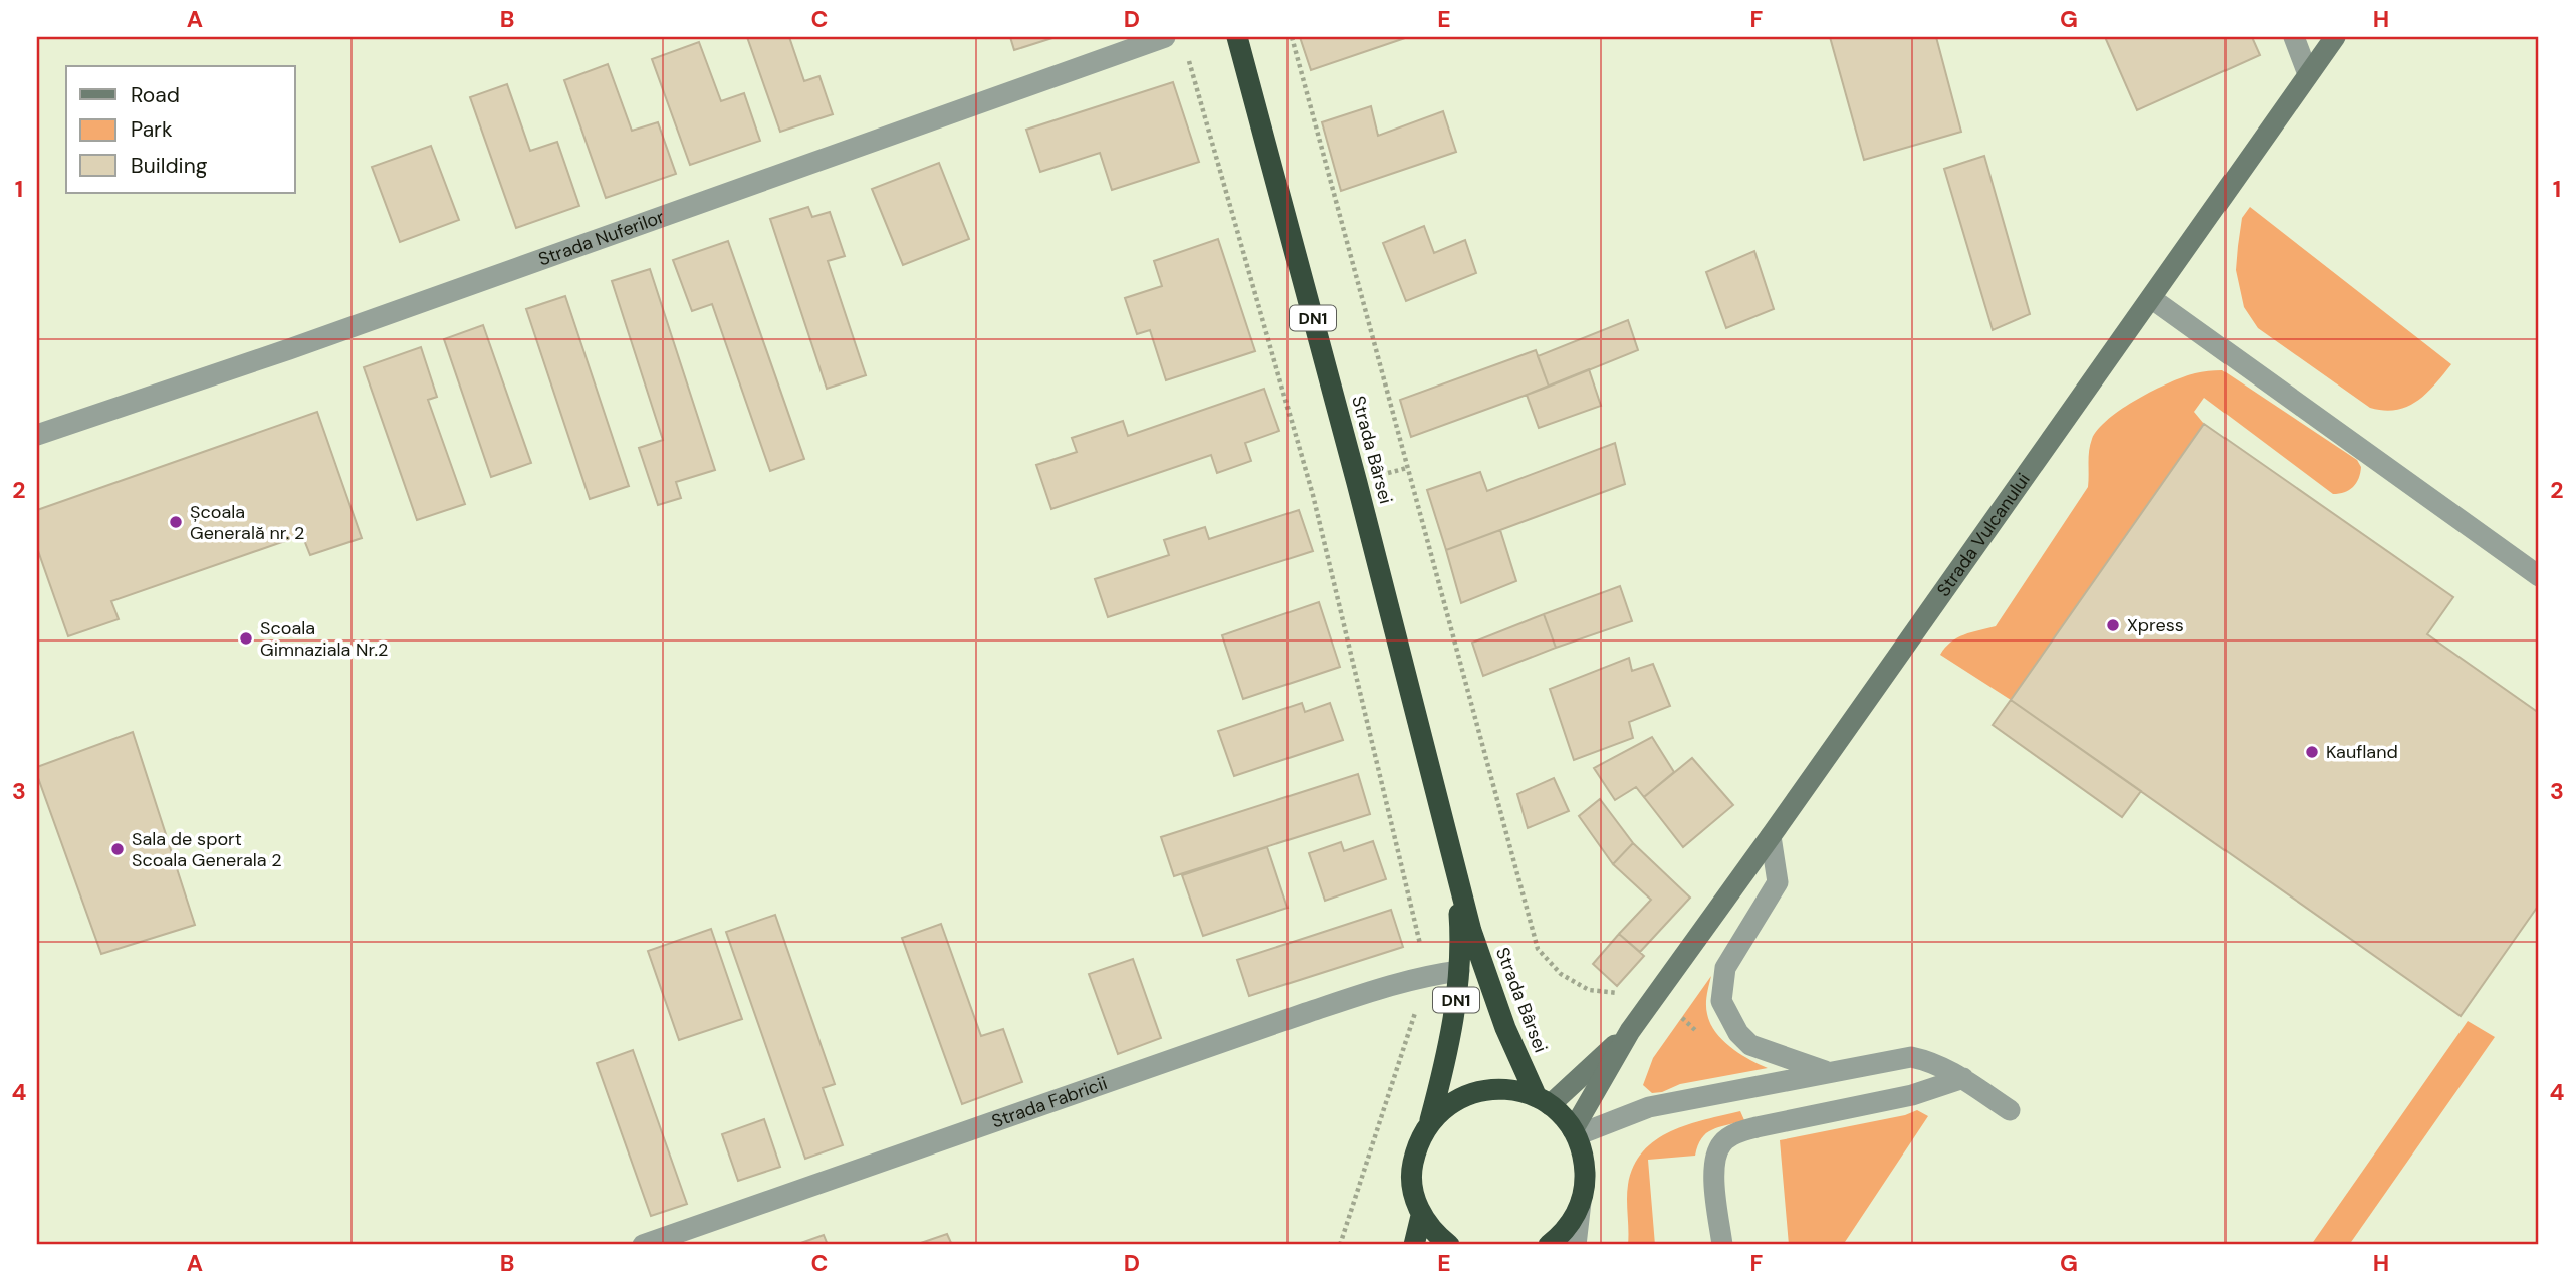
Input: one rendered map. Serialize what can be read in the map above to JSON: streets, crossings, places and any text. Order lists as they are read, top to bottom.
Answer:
{
  "streets": {
    "highway": ["DN1", "Strada Bârsei"],
    "main road": ["Strada Vulcanului"],
    "street": ["Strada Nuferilor", "Strada Fabricii"]
  },
  "crossings": [
    ["DN1", "Strada Bârsei"],
    ["DN1", "Strada Vulcanului"],
    ["Strada Bârsei", "Strada Vulcanului"],
    ["Strada Bârsei", "Strada Fabricii"]
  ],
  "places": [
    "Școala Generală nr. 2",
    "Xpress",
    "Scoala Gimnaziala Nr.2",
    "Kaufland",
    "Sala de sport Scoala Generala 2"
  ],
  "legend": ["Road", "Park", "Building"],
  "grid": {
    "columns": [
      "A",
      "B",
      "C",
      "D",
      "E",
      "F",
      "G",
      "H"
    ],
    "rows": [
      "1",
      "2",
      "3",
      "4"
    ]
  }
}
